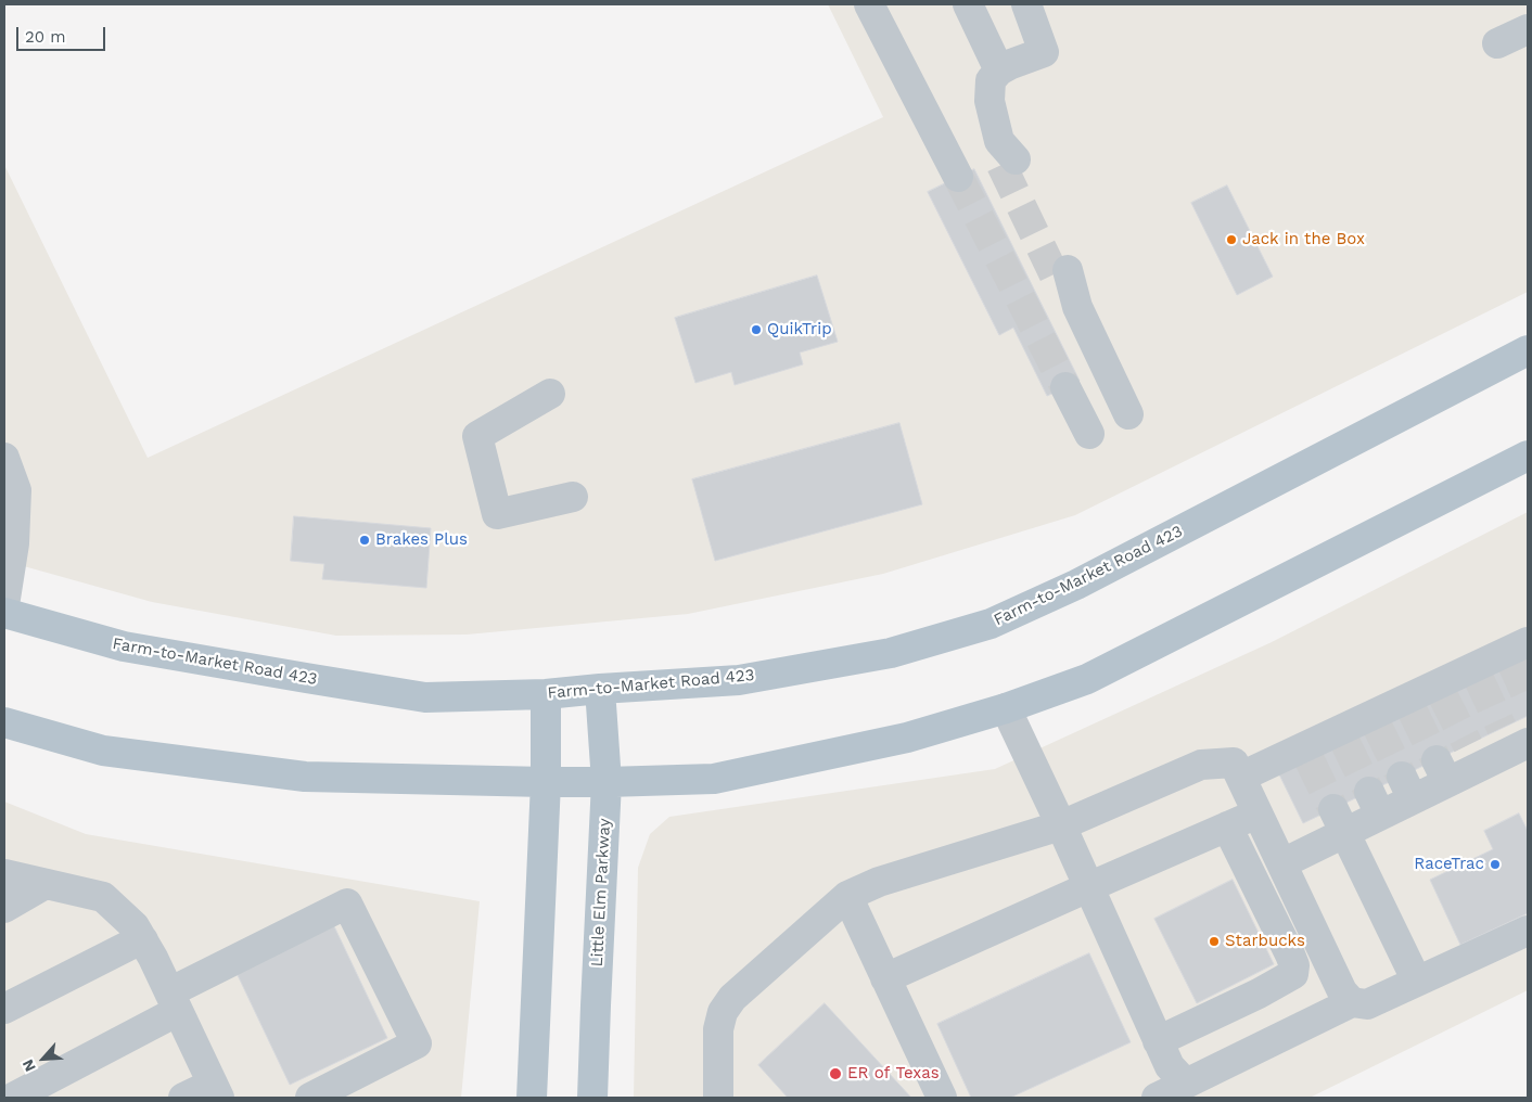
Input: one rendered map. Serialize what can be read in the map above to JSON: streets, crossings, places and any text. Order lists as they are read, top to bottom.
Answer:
{
  "streets": {
    "main road": ["Farm-to-Market Road 423", "Little Elm Parkway"]
  },
  "crossings": [
    ["Farm-to-Market Road 423", "Little Elm Parkway"]
  ],
  "places": [
    "Jack in the Box",
    "QuikTrip",
    "Brakes Plus",
    "RaceTrac",
    "Starbucks",
    "ER of Texas"
  ],
  "scale_bar": "20 m",
  "north": "bottom left"
}
